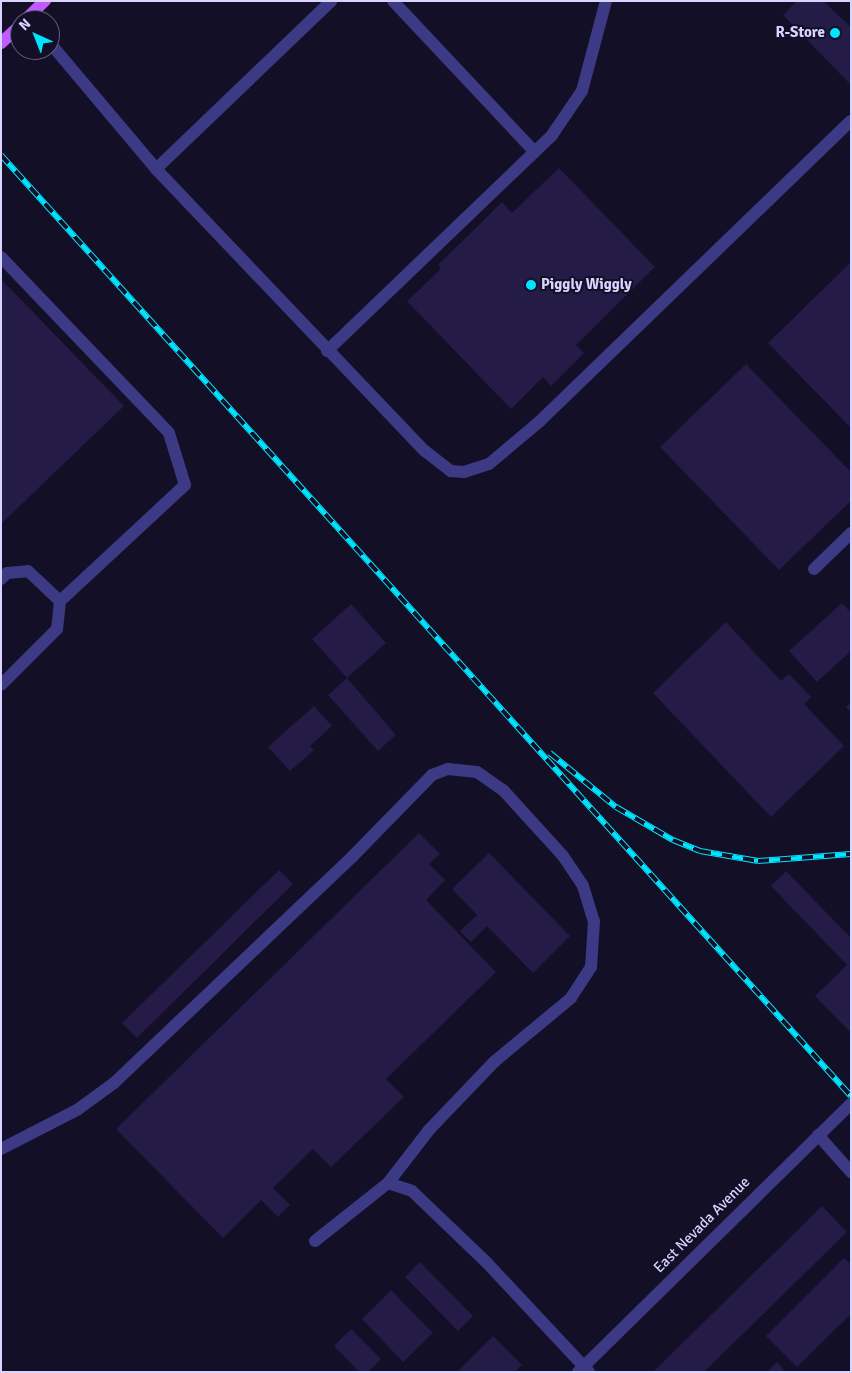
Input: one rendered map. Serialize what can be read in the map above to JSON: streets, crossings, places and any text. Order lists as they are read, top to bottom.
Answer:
{
  "streets": {
    "street": ["East Nevada Avenue"]
  },
  "places": ["R-Store", "Piggly Wiggly"],
  "north": "top left"
}
